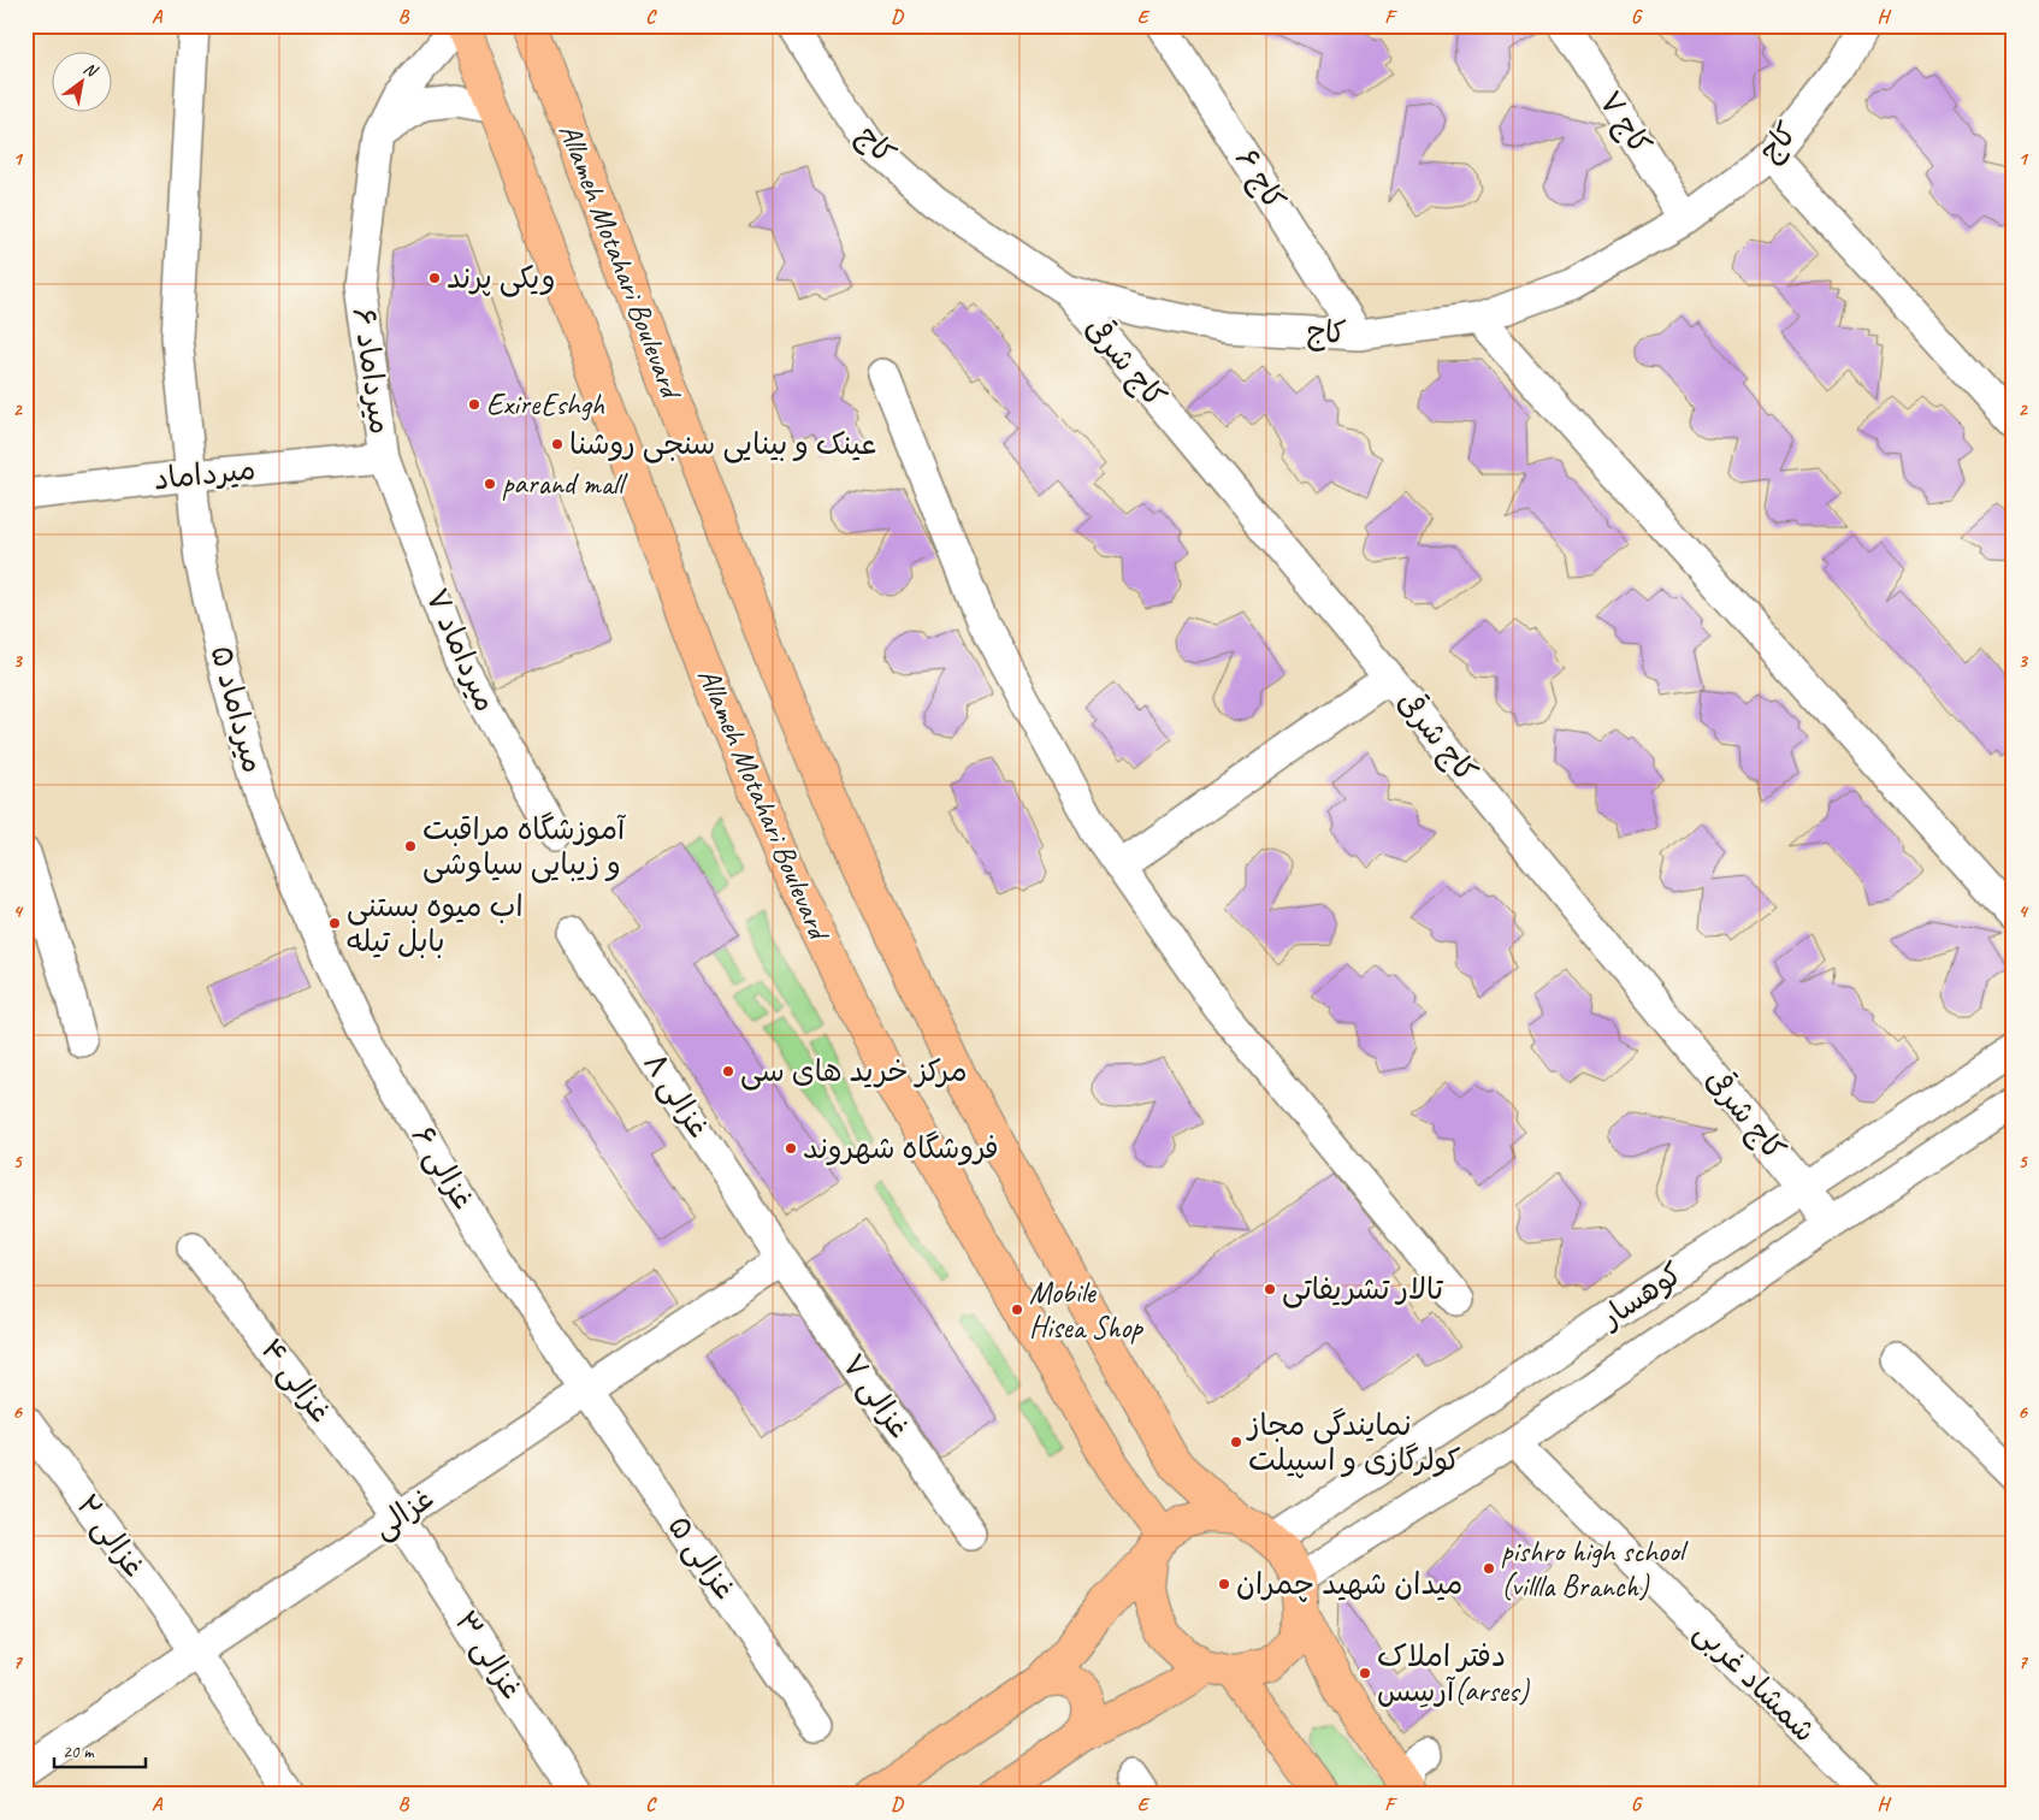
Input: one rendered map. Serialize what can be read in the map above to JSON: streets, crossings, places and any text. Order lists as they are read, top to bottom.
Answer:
{
  "streets": {
    "main road": ["Allameh Motahari Boulevard"],
    "street": [
      "کاج ۷",
      "کاج",
      "کاج ۶",
      "کاج شرقی",
      "میرداماد ۶",
      "میرداماد",
      "میرداماد ۷",
      "میرداماد ۵",
      "غزالی ۸",
      "غزالی ۶",
      "کوهسار",
      "غزالی ۴",
      "غزالی ۷",
      "غزالی",
      "غزالی ۲",
      "غزالی ۵",
      "غزالی ۳",
      "شمشاد غربی"
    ]
  },
  "crossings": [
    ["کاج ۷", "کاج"],
    ["کاج", "کاج ۶"],
    ["کاج", "کاج شرقی"],
    ["Allameh Motahari Boulevard", "کوهسار"],
    ["کاج شرقی", "کوهسار"],
    ["میرداماد ۶", "میرداماد"],
    ["میرداماد ۶", "میرداماد ۷"],
    ["میرداماد", "میرداماد ۷"],
    ["میرداماد", "میرداماد ۵"],
    ["میرداماد ۵", "غزالی ۶"],
    ["غزالی ۸", "غزالی ۷"],
    ["غزالی ۸", "غزالی"],
    ["غزالی ۶", "غزالی"],
    ["غزالی ۶", "غزالی ۵"],
    ["کوهسار", "شمشاد غربی"],
    ["غزالی ۴", "غزالی"],
    ["غزالی ۴", "غزالی ۳"],
    ["غزالی ۷", "غزالی"],
    ["غزالی", "غزالی ۲"],
    ["غزالی", "غزالی ۵"],
    ["غزالی", "غزالی ۳"]
  ],
  "places": [
    "ویکی پرند",
    "ExireEshgh",
    "عینک و بینایی سنجی روشنا",
    "parand mall",
    "آموزشگاه مراقبت و زیبایی سیاوشی",
    "اب میوه بستنی بابل تیله",
    "مرکز خرید های سی",
    "فروشگاه شهروند",
    "تالار تشریفاتی",
    "Mobile Hisea Shop",
    "نمایندگی مجاز کولرگازی و اسپیلت",
    "pishro high school (villla Branch)",
    "میدان شهید چمران",
    "دفتر املاک آرسِس(arses)"
  ],
  "scale_bar": "20 m",
  "north": "top right",
  "grid": {
    "columns": [
      "A",
      "B",
      "C",
      "D",
      "E",
      "F",
      "G",
      "H"
    ],
    "rows": [
      "1",
      "2",
      "3",
      "4",
      "5",
      "6",
      "7"
    ]
  }
}
